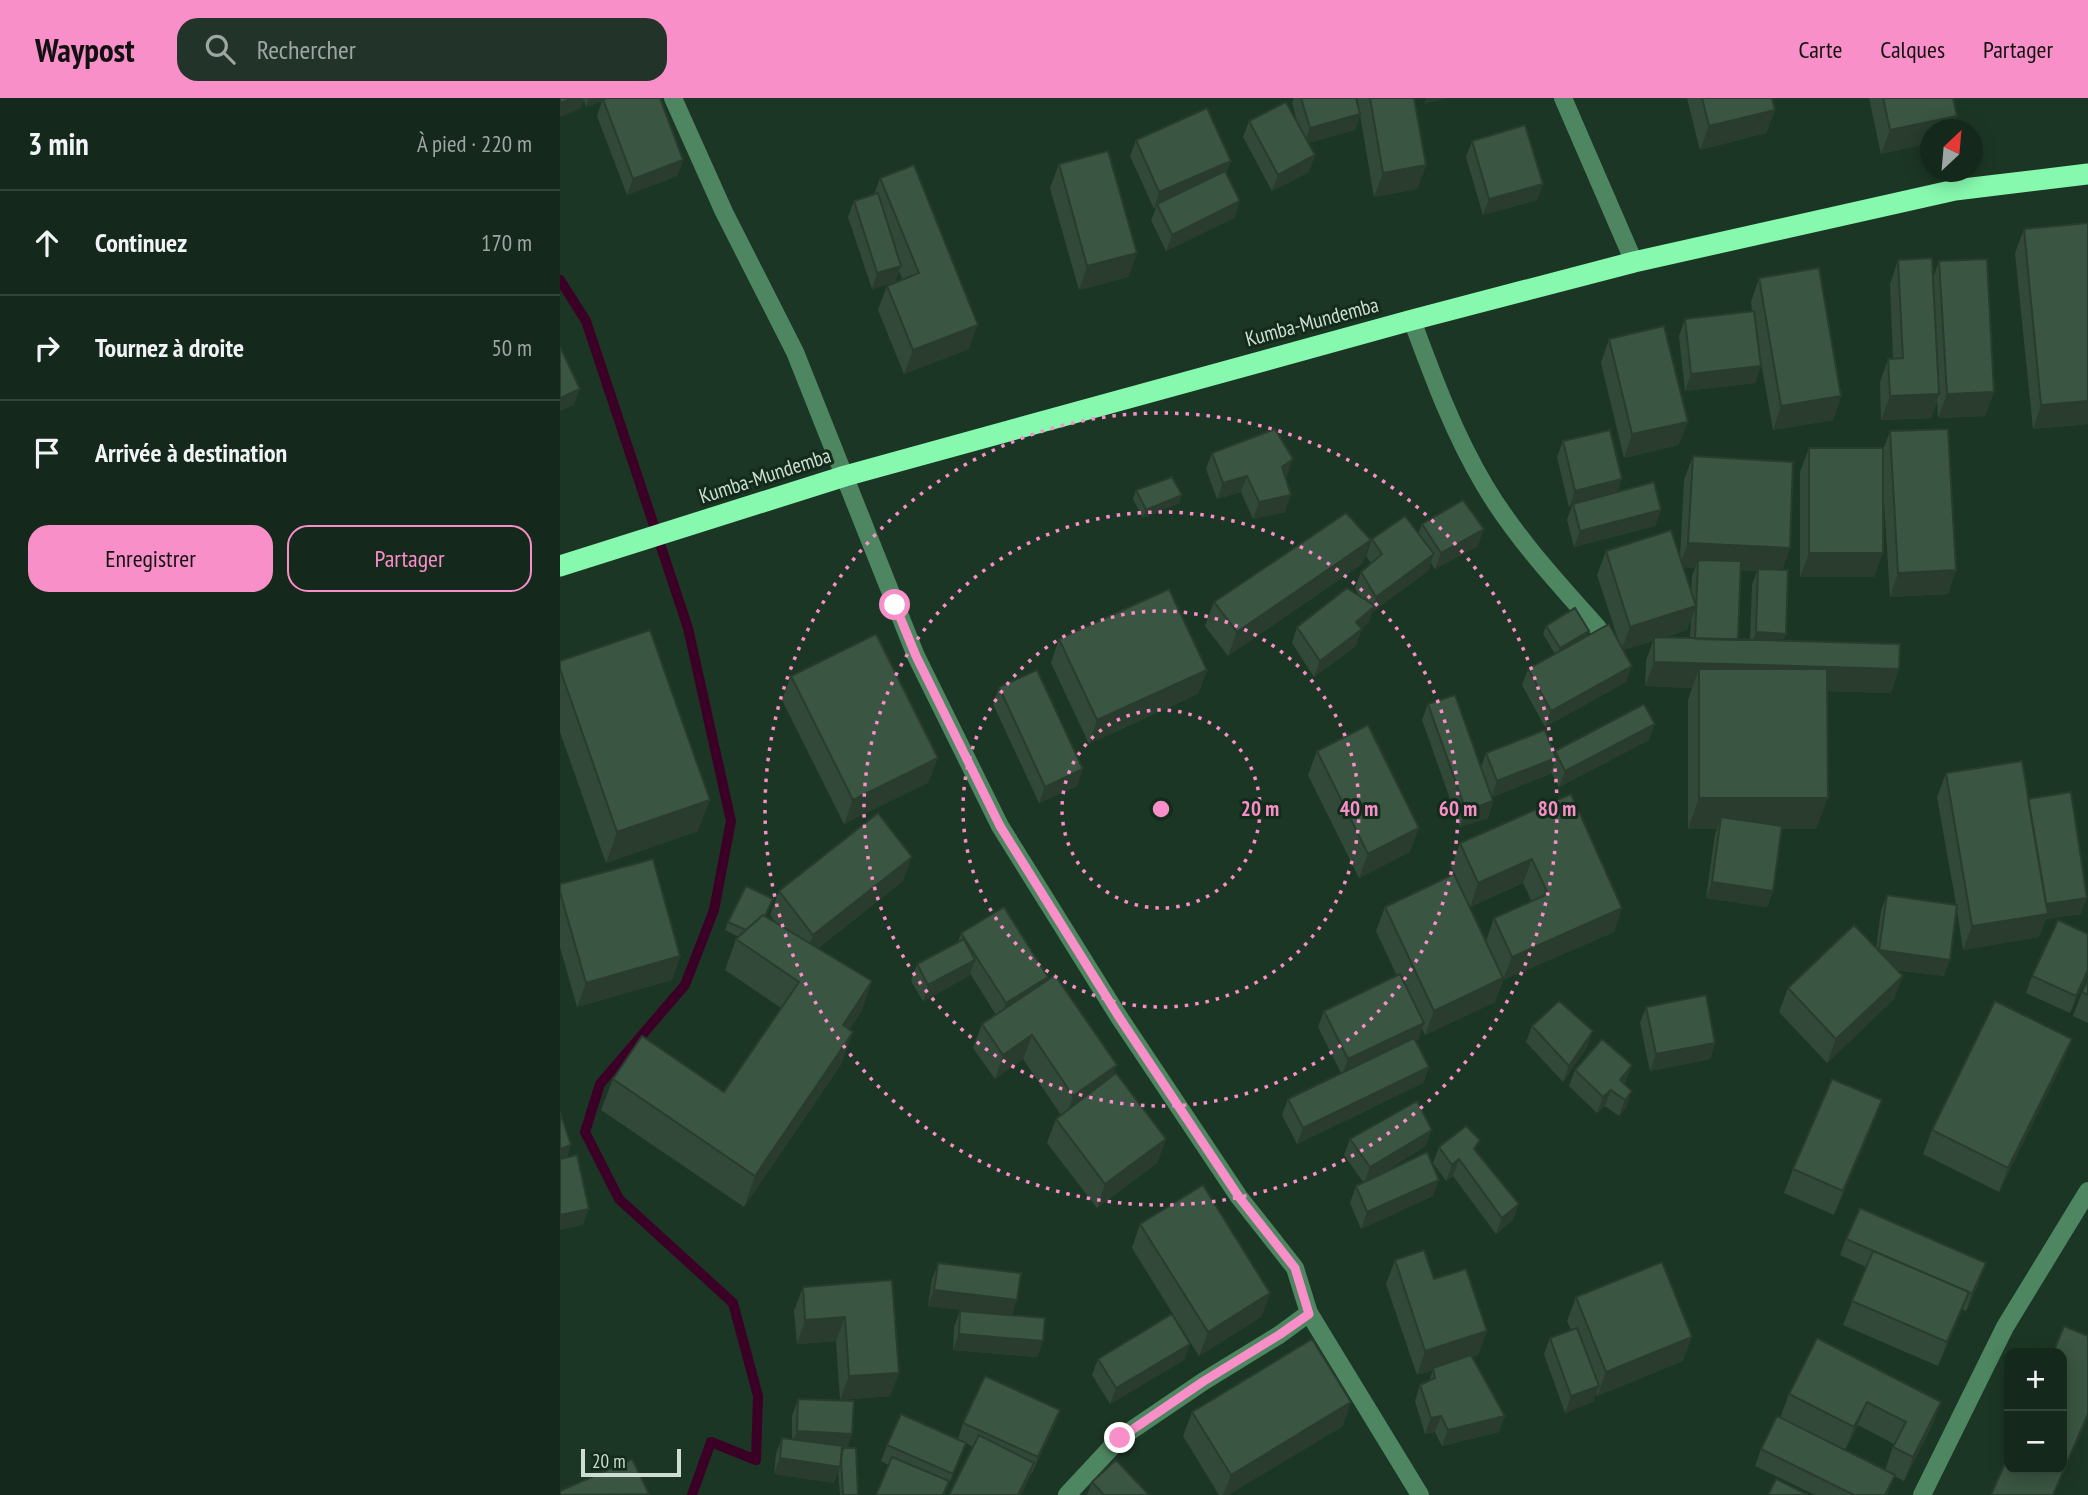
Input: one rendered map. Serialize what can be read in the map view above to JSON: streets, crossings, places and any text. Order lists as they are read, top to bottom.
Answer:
{
  "streets": {
    "highway": ["Kumba-Mundemba"]
  },
  "scale_bar": "20 m",
  "north": "top right",
  "page": {
    "header": "Waypost",
    "search": "Rechercher",
    "nav": ["Carte", "Calques", "Partager"],
    "heading": ["3 min", "À pied · 220 m"],
    "list": [
      ["Continuez", "170 m"],
      ["Tournez à droite", "50 m"],
      "Arrivée à destination"
    ],
    "buttons": ["Enregistrer", "Partager"],
    "map_buttons": ["+", "−"],
    "scale": "20 m"
  },
  "rings": [
    "20 m",
    "40 m",
    "60 m",
    "80 m"
  ]
}
